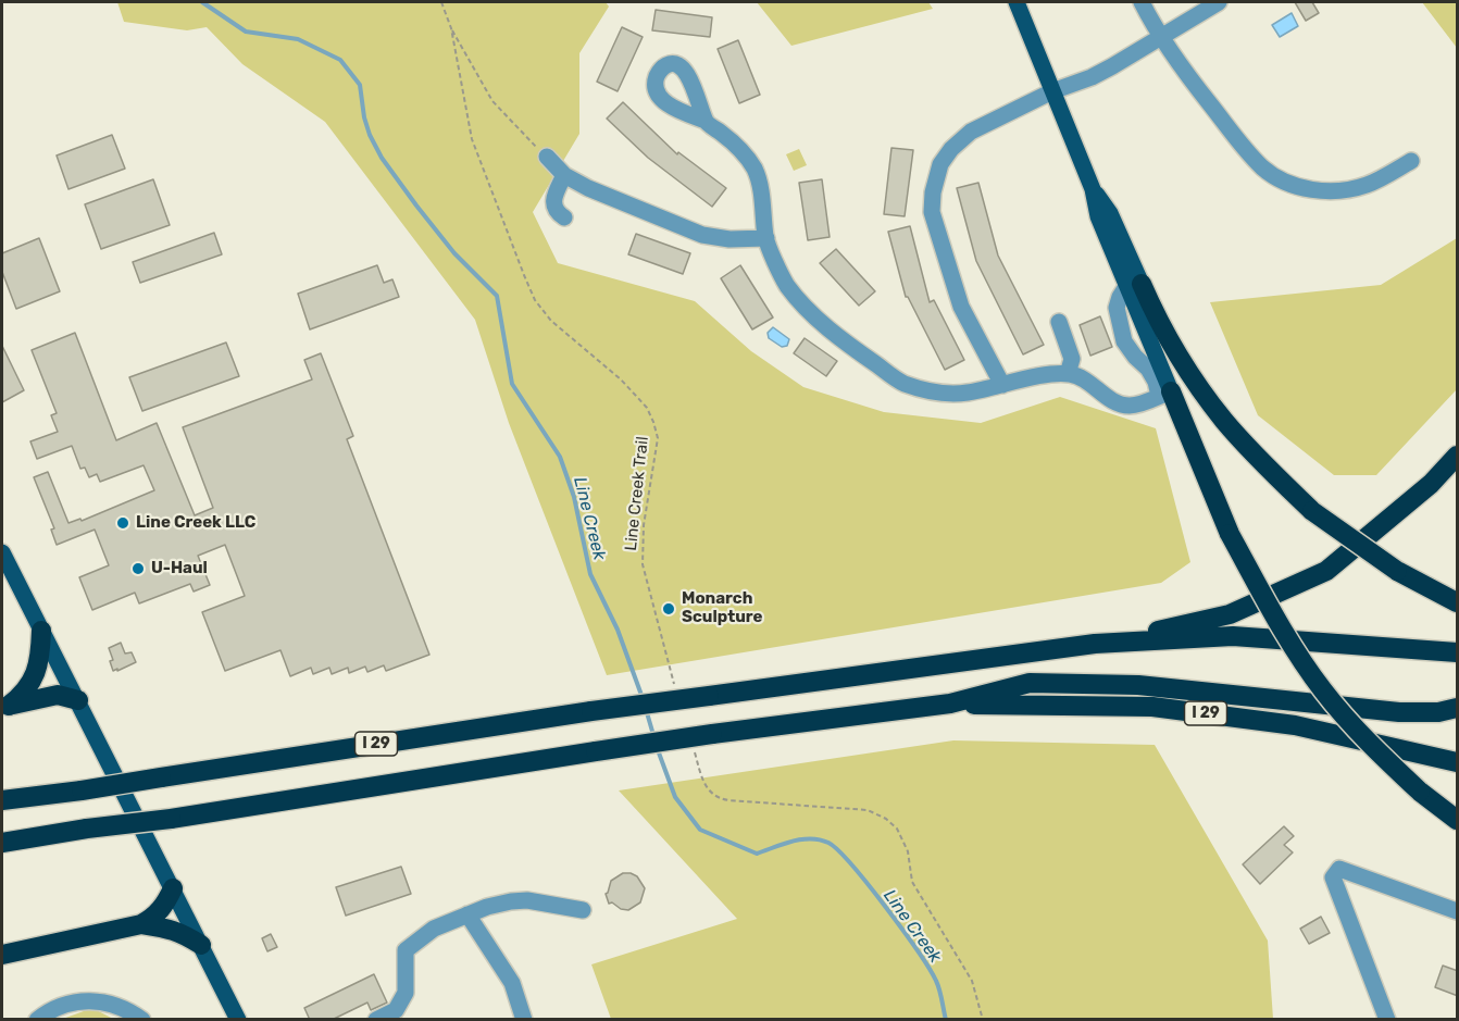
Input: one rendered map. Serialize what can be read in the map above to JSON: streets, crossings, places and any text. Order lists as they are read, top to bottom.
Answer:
{
  "streets": {
    "highway": ["I 29"],
    "path": ["Line Creek Trail"]
  },
  "water": ["Line Creek"],
  "places": ["Line Creek LLC", "U-Haul", "Monarch Sculpture"]
}
